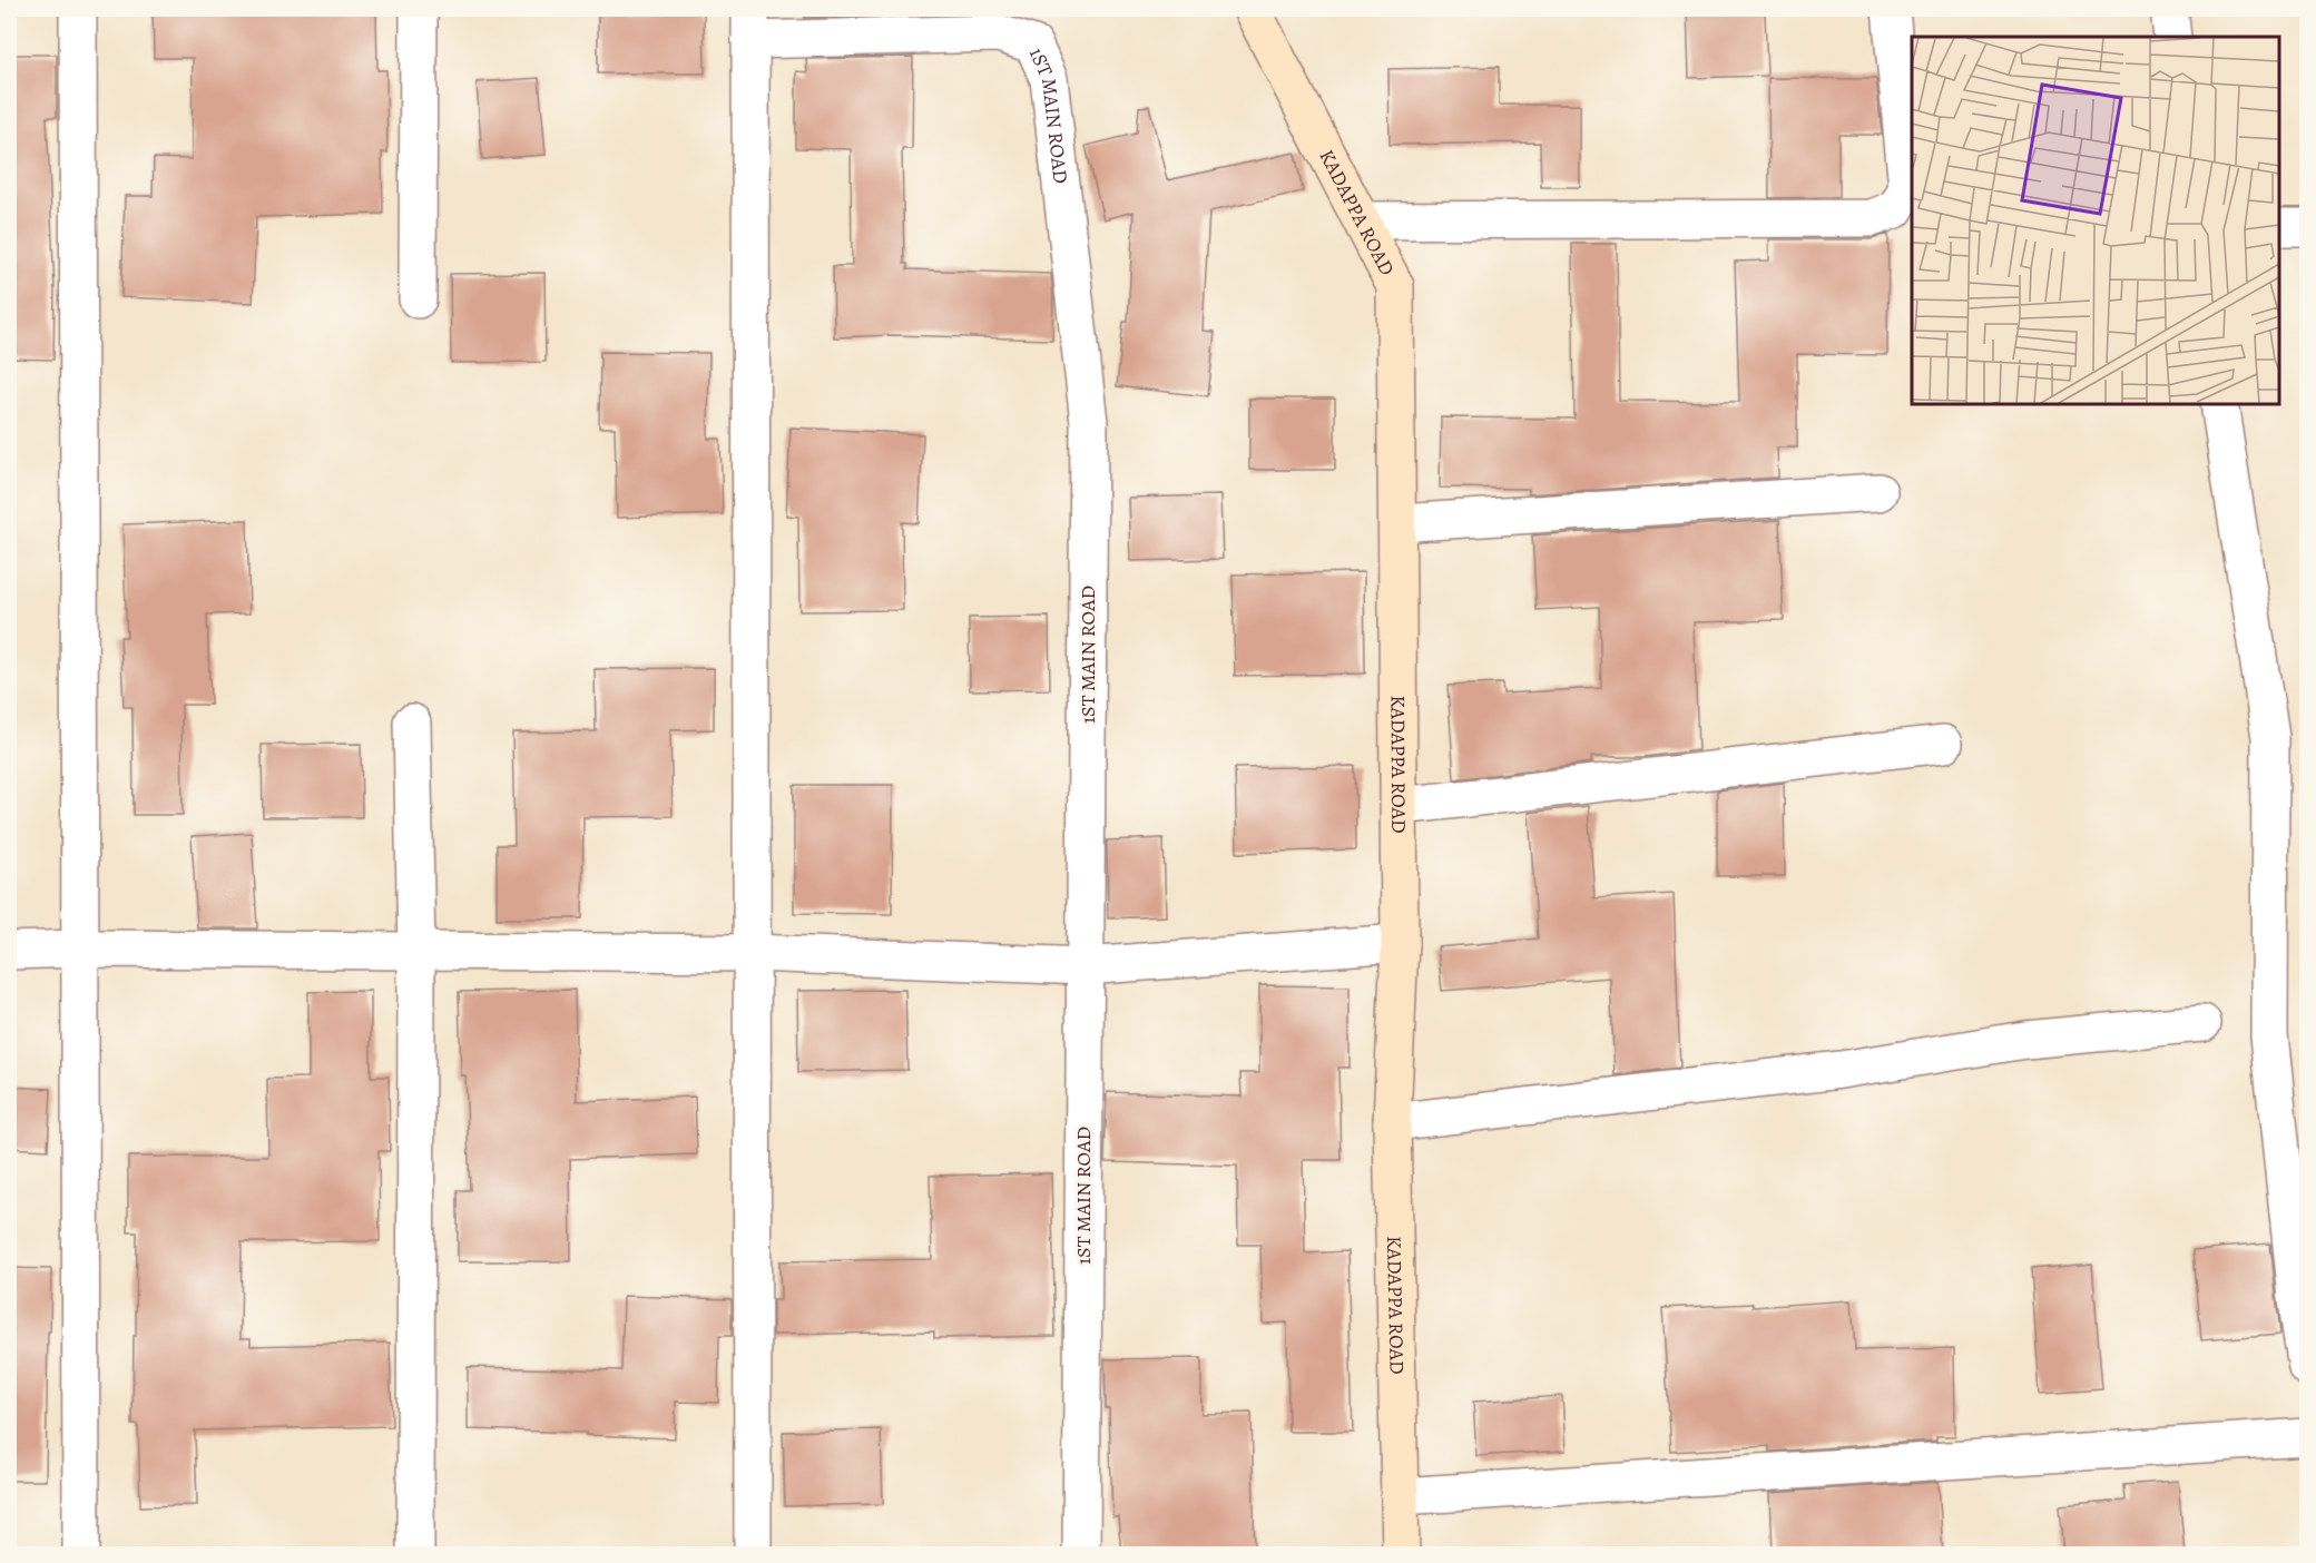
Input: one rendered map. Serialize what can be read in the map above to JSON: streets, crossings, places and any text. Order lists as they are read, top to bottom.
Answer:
{
  "streets": {
    "main road": ["KADAPPA ROAD"],
    "street": ["1ST MAIN ROAD"]
  }
}
